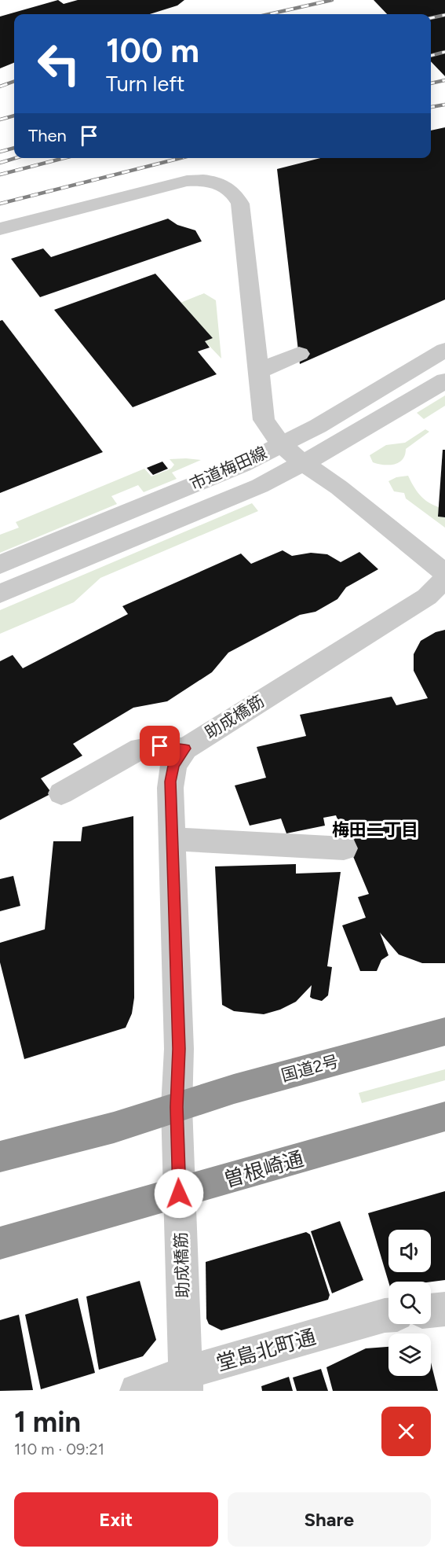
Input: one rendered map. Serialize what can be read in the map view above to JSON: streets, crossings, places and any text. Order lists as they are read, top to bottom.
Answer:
{
  "streets": {
    "highway": ["国道2号", "曽根崎通"],
    "street": ["市道梅田線", "助成橋筋", "堂島北町通"]
  },
  "crossings": [
    ["助成橋筋", "国道2号"],
    ["助成橋筋", "曽根崎通"],
    ["助成橋筋", "堂島北町通"]
  ],
  "districts": ["梅田二丁目"],
  "page": {
    "turn": ["100 m", "Turn left"],
    "then": "Then",
    "heading": ["1 min", "110 m · 09:21"],
    "buttons": ["Exit", "Share"]
  }
}
